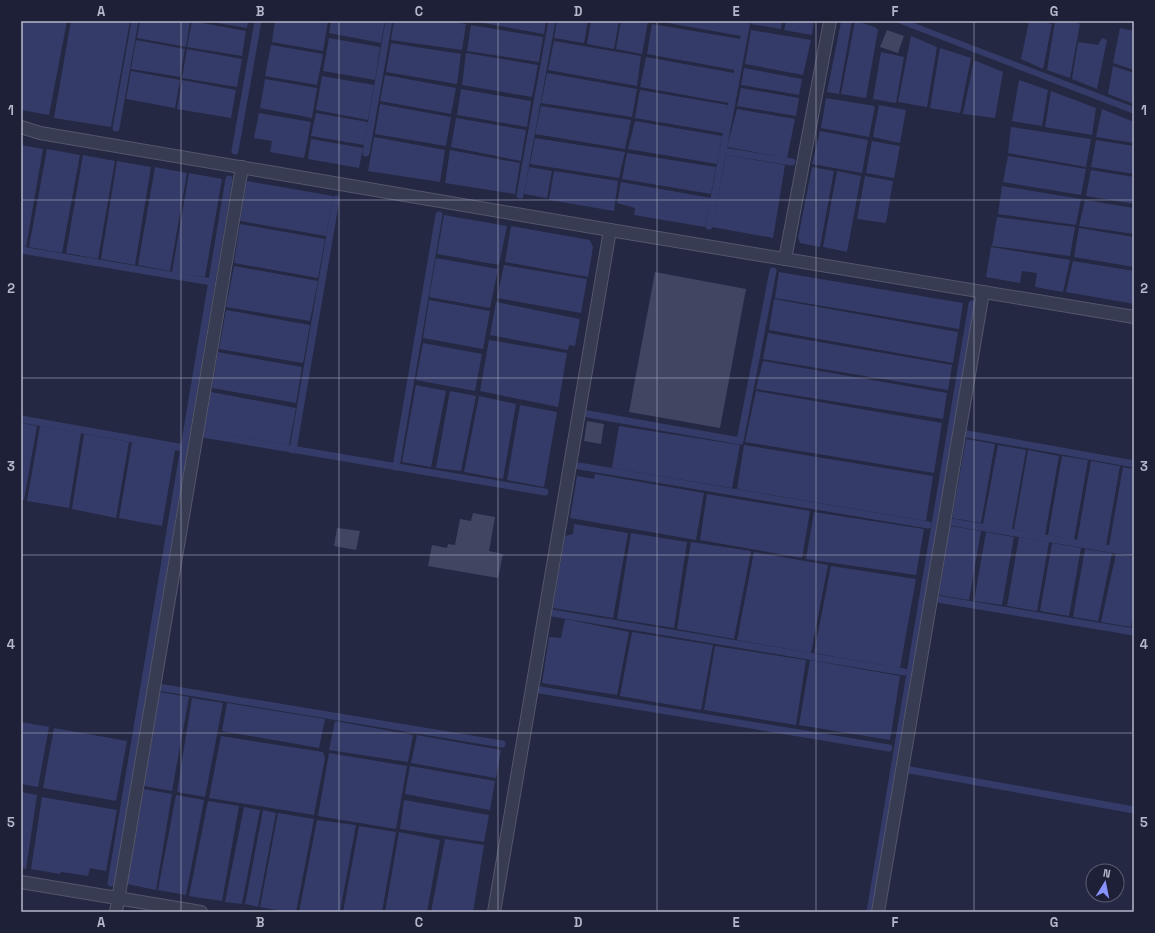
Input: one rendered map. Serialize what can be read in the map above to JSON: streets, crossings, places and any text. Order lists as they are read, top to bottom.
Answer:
{
  "north": "top",
  "grid": {
    "columns": [
      "A",
      "B",
      "C",
      "D",
      "E",
      "F",
      "G"
    ],
    "rows": [
      "1",
      "2",
      "3",
      "4",
      "5"
    ]
  }
}
